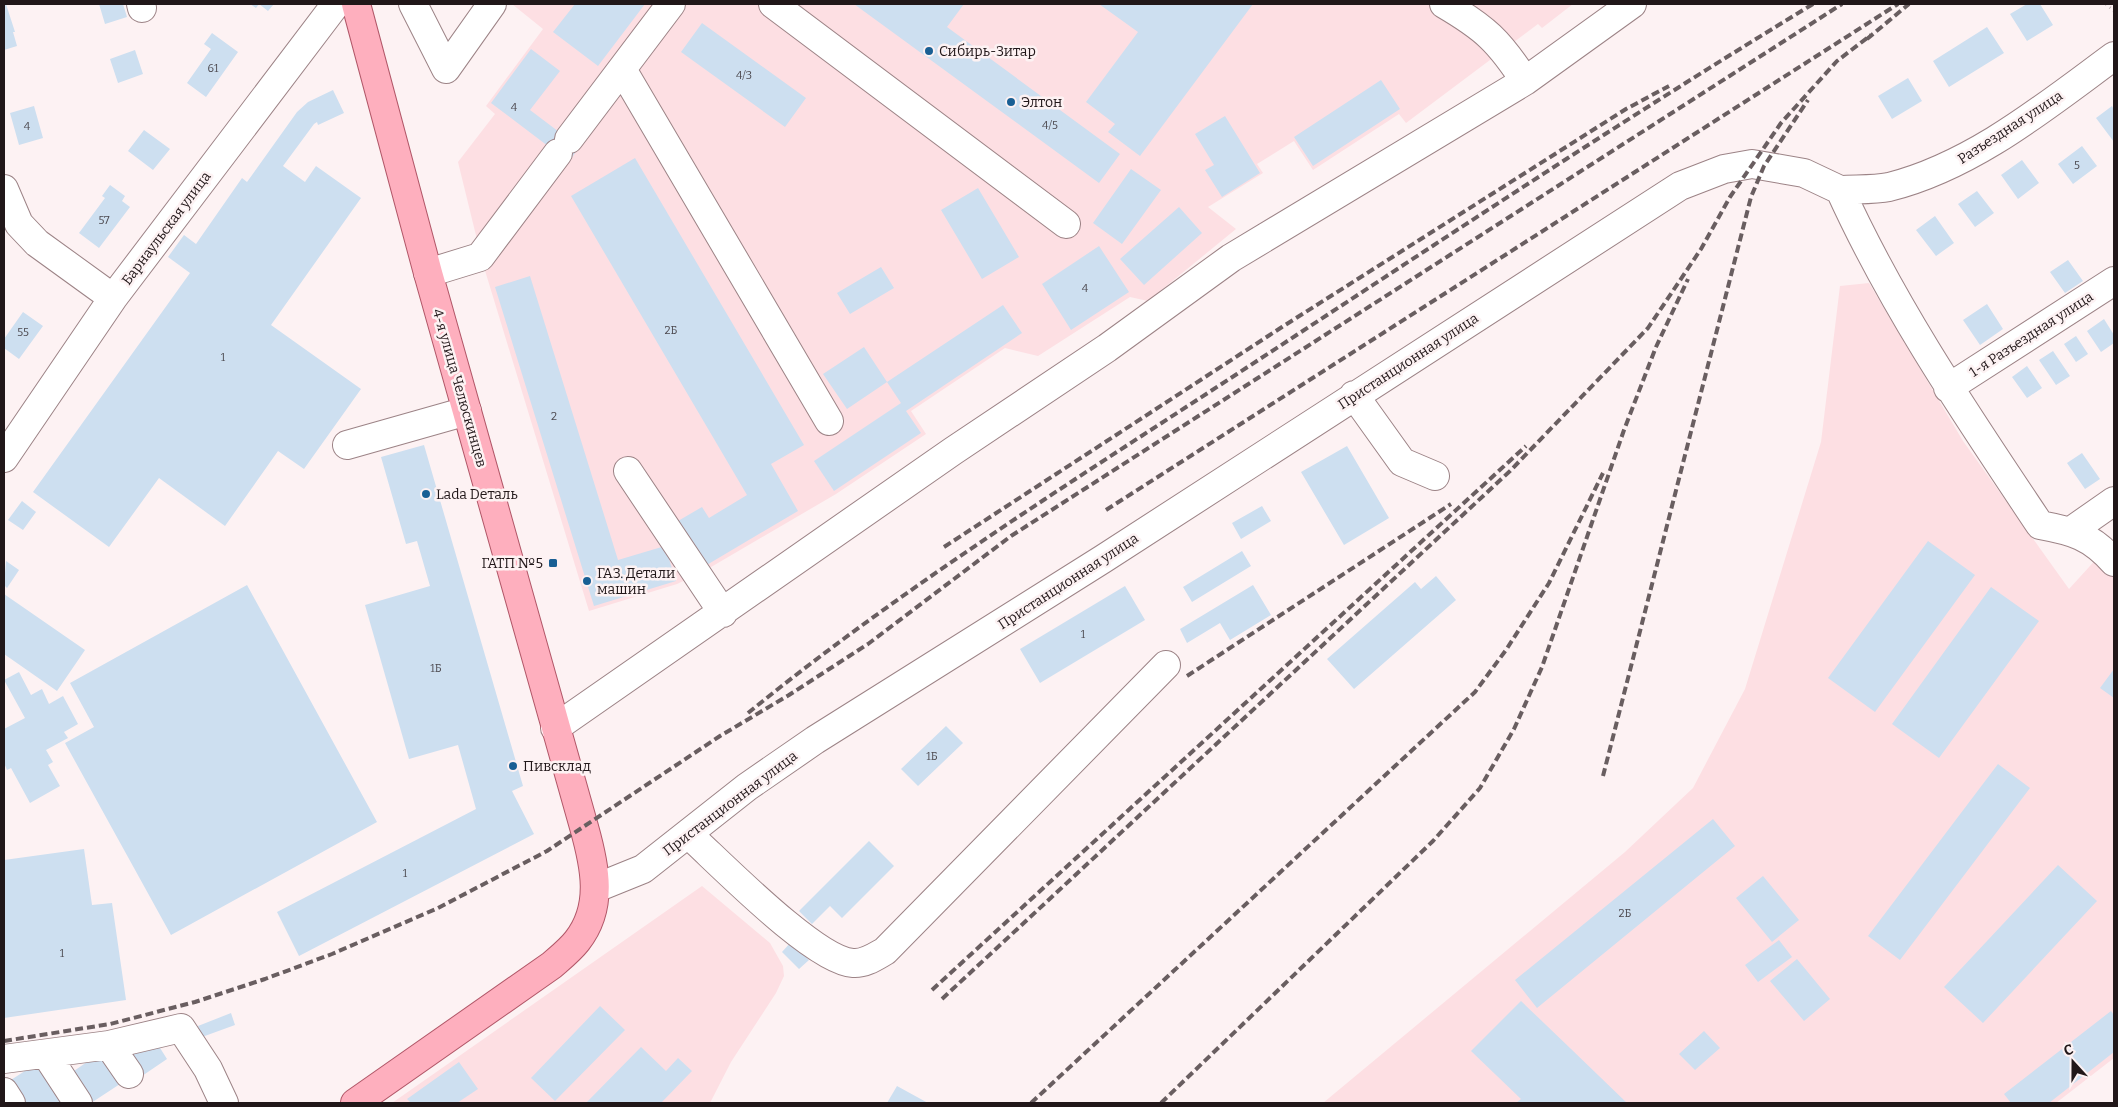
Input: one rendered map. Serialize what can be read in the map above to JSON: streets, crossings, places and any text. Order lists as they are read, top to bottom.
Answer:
{
  "streets": {
    "main road": ["4-я улица Челюскинцев"],
    "street": [
      "Разъездная улица",
      "Барнаульская улица",
      "1-я Разъездная улица",
      "Пристанционная улица"
    ]
  },
  "crossings": [
    ["Разъездная улица", "Пристанционная улица"],
    ["Пристанционная улица", "4-я улица Челюскинцев"]
  ],
  "places": {
    "other": [
      "Сибирь-Зитар",
      "Элтон",
      "Lada Dеталь",
      "ГАЗ. Детали машин",
      "Пивсклад"
    ],
    "transit": ["ГАТП №5"]
  },
  "house_numbers": [
    "61",
    "4/3",
    "4",
    "4/5",
    "4",
    "5",
    "57",
    "4",
    "2Б",
    "55",
    "1",
    "2",
    "1",
    "1Б",
    "1Б",
    "1",
    "2Б",
    "1"
  ],
  "north": "top"
}
